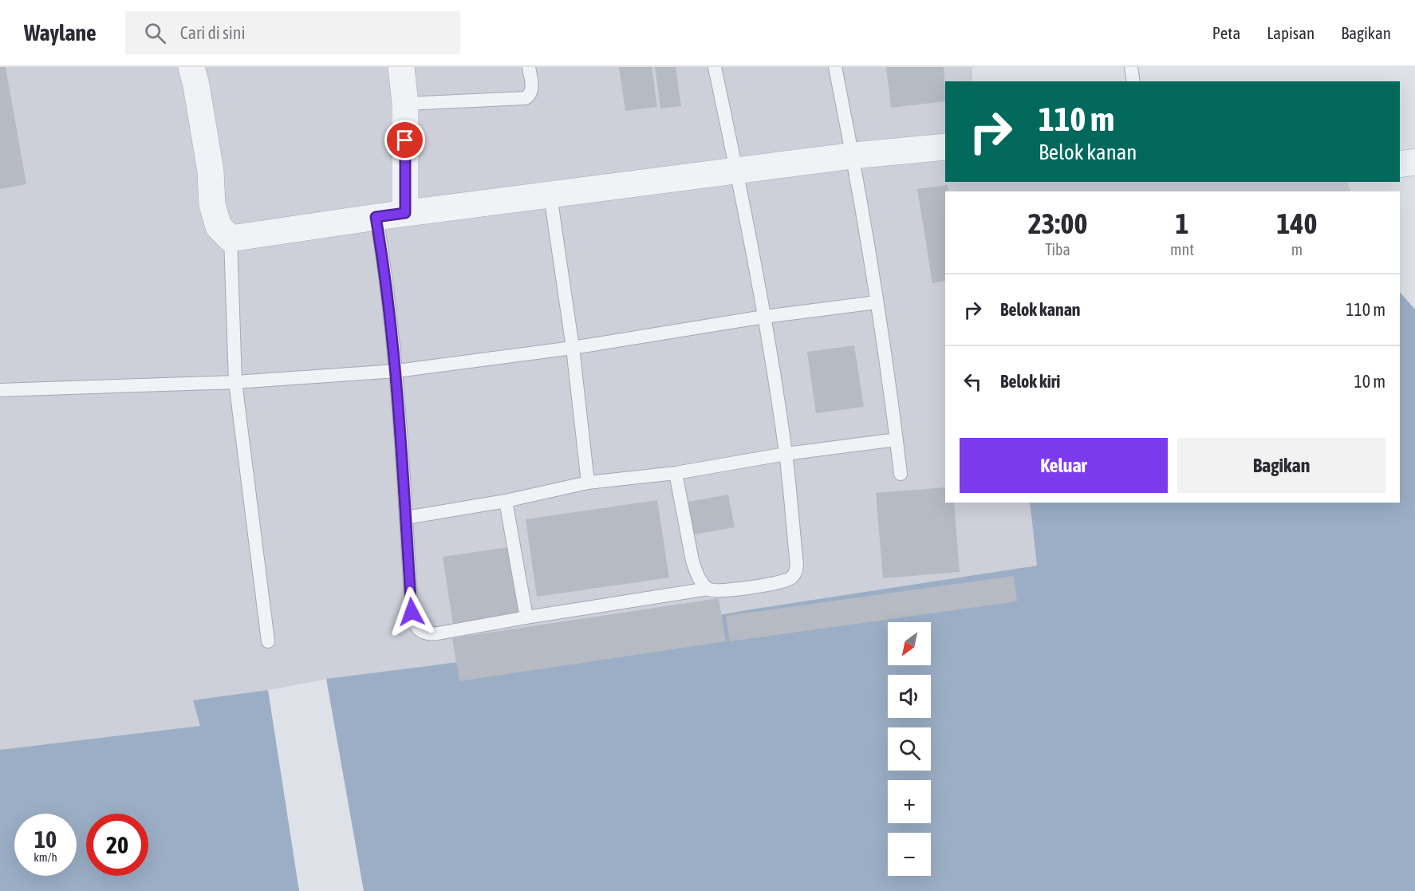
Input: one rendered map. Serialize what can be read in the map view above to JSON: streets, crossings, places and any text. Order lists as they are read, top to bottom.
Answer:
{
  "north": "bottom left",
  "page": {
    "header": "Waylane",
    "search": "Cari di sini",
    "nav": ["Peta", "Lapisan", "Bagikan"],
    "turn": ["110 m", "Belok kanan"],
    "eta": [
      "23:00",
      "Tiba",
      "1",
      "mnt",
      "140",
      "m"
    ],
    "list": [
      {
        "name": "Belok kanan",
        "value": "110 m"
      },
      {
        "name": "Belok kiri",
        "value": "10 m"
      }
    ],
    "buttons": ["Keluar", "Bagikan"],
    "map_buttons": ["+", "−"],
    "speed": "10 km/h",
    "limit": "20"
  }
}
